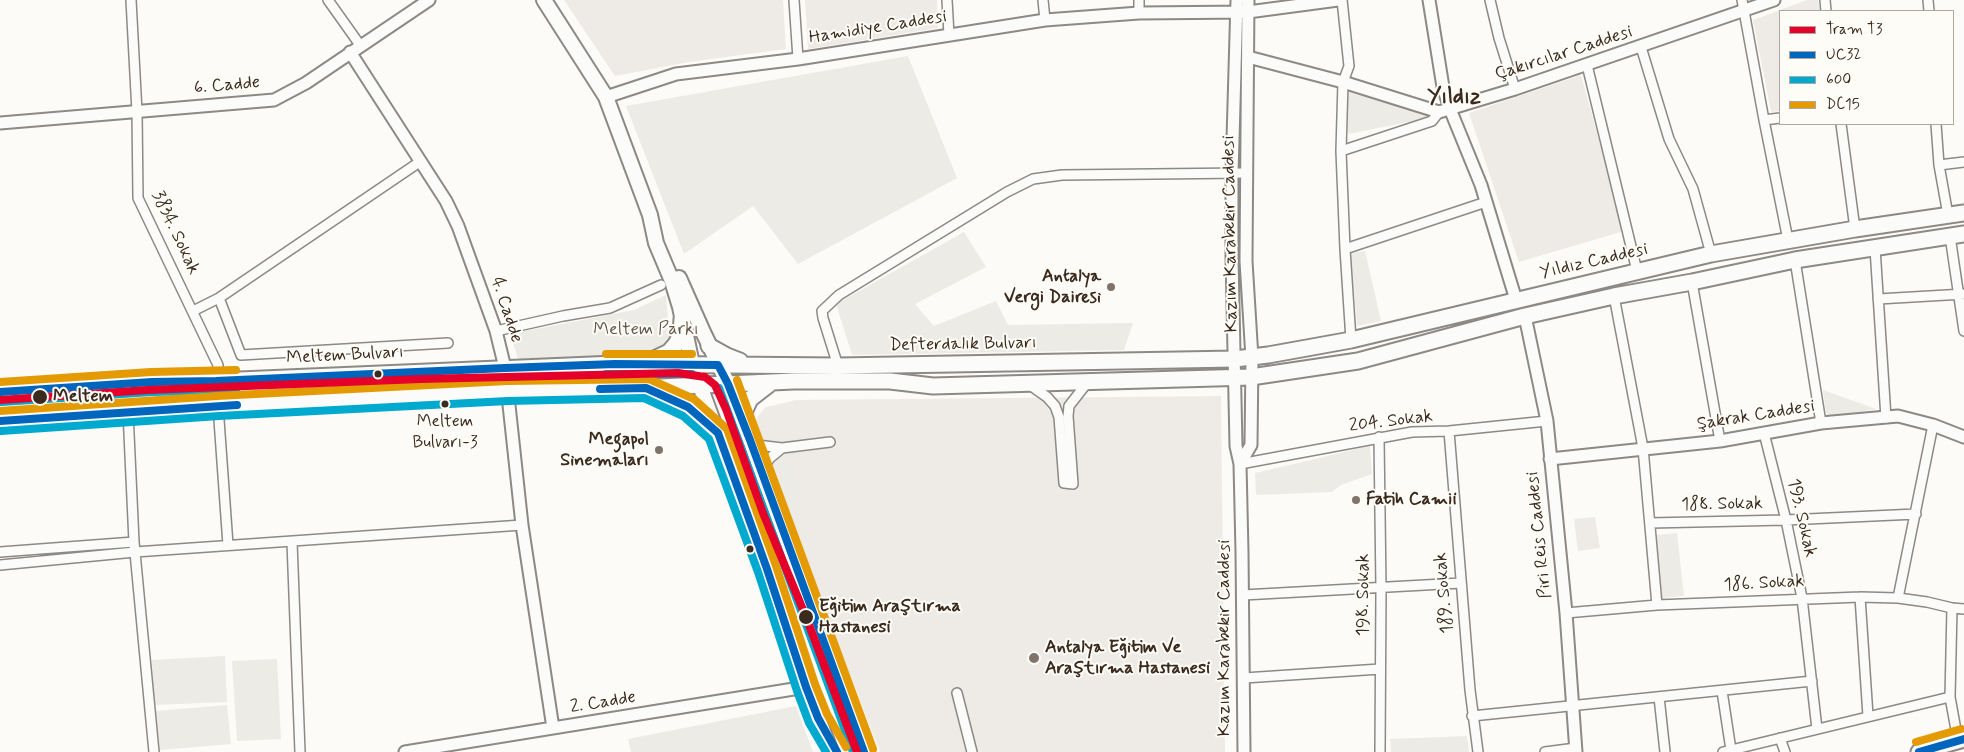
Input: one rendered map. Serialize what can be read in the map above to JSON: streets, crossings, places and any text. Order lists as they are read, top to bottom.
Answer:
{
  "streets": {
    "main road": ["Yıldız Caddesi", "Defterdalık Bulvarı", "Meltem Bulvarı"],
    "street": [
      "Hamidiye Caddesi",
      "Çakırcılar Caddesi",
      "6. Cadde",
      "3834. Sokak",
      "Kazım Karabekir Caddesi",
      "4. Cadde",
      "Şakrak Caddesi",
      "204. Sokak",
      "188. Sokak",
      "193. Sokak",
      "Piri Reis Caddesi",
      "186. Sokak",
      "189. Sokak",
      "198. Sokak",
      "2. Cadde"
    ]
  },
  "crossings": [
    ["Hamidiye Caddesi", "Kazım Karabekir Caddesi"],
    ["6. Cadde", "3834. Sokak"],
    ["6. Cadde", "4. Cadde"],
    ["3834. Sokak", "Meltem Bulvarı"],
    ["Kazım Karabekir Caddesi", "Yıldız Caddesi"],
    ["Kazım Karabekir Caddesi", "Defterdalık Bulvarı"],
    ["Kazım Karabekir Caddesi", "204. Sokak"],
    ["Yıldız Caddesi", "Defterdalık Bulvarı"],
    ["Yıldız Caddesi", "Piri Reis Caddesi"],
    ["4. Cadde", "Meltem Bulvarı"],
    ["4. Cadde", "2. Cadde"],
    ["Defterdalık Bulvarı", "Meltem Bulvarı"],
    ["Şakrak Caddesi", "193. Sokak"],
    ["Şakrak Caddesi", "Piri Reis Caddesi"],
    ["204. Sokak", "Piri Reis Caddesi"],
    ["204. Sokak", "189. Sokak"],
    ["204. Sokak", "198. Sokak"],
    ["188. Sokak", "193. Sokak"],
    ["193. Sokak", "186. Sokak"],
    ["Piri Reis Caddesi", "186. Sokak"]
  ],
  "districts": ["Yıldız"],
  "parks": ["Meltem Parkı"],
  "places": [
    "Antalya Vergi Dairesi",
    "Meltem",
    "Meltem Bulvarı-3",
    "Megapol Sinemaları",
    "Fatih Camii",
    "Eğitim Araştırma Hastanesi",
    "Antalya Eğitim Ve Araştırma Hastanesi"
  ],
  "lines": [
    "transit line DC15",
    "transit line UC32",
    "tram line T3",
    "transit line 600"
  ],
  "legend": [
    "Tram T3",
    "UC32",
    "600",
    "DC15"
  ]
}
